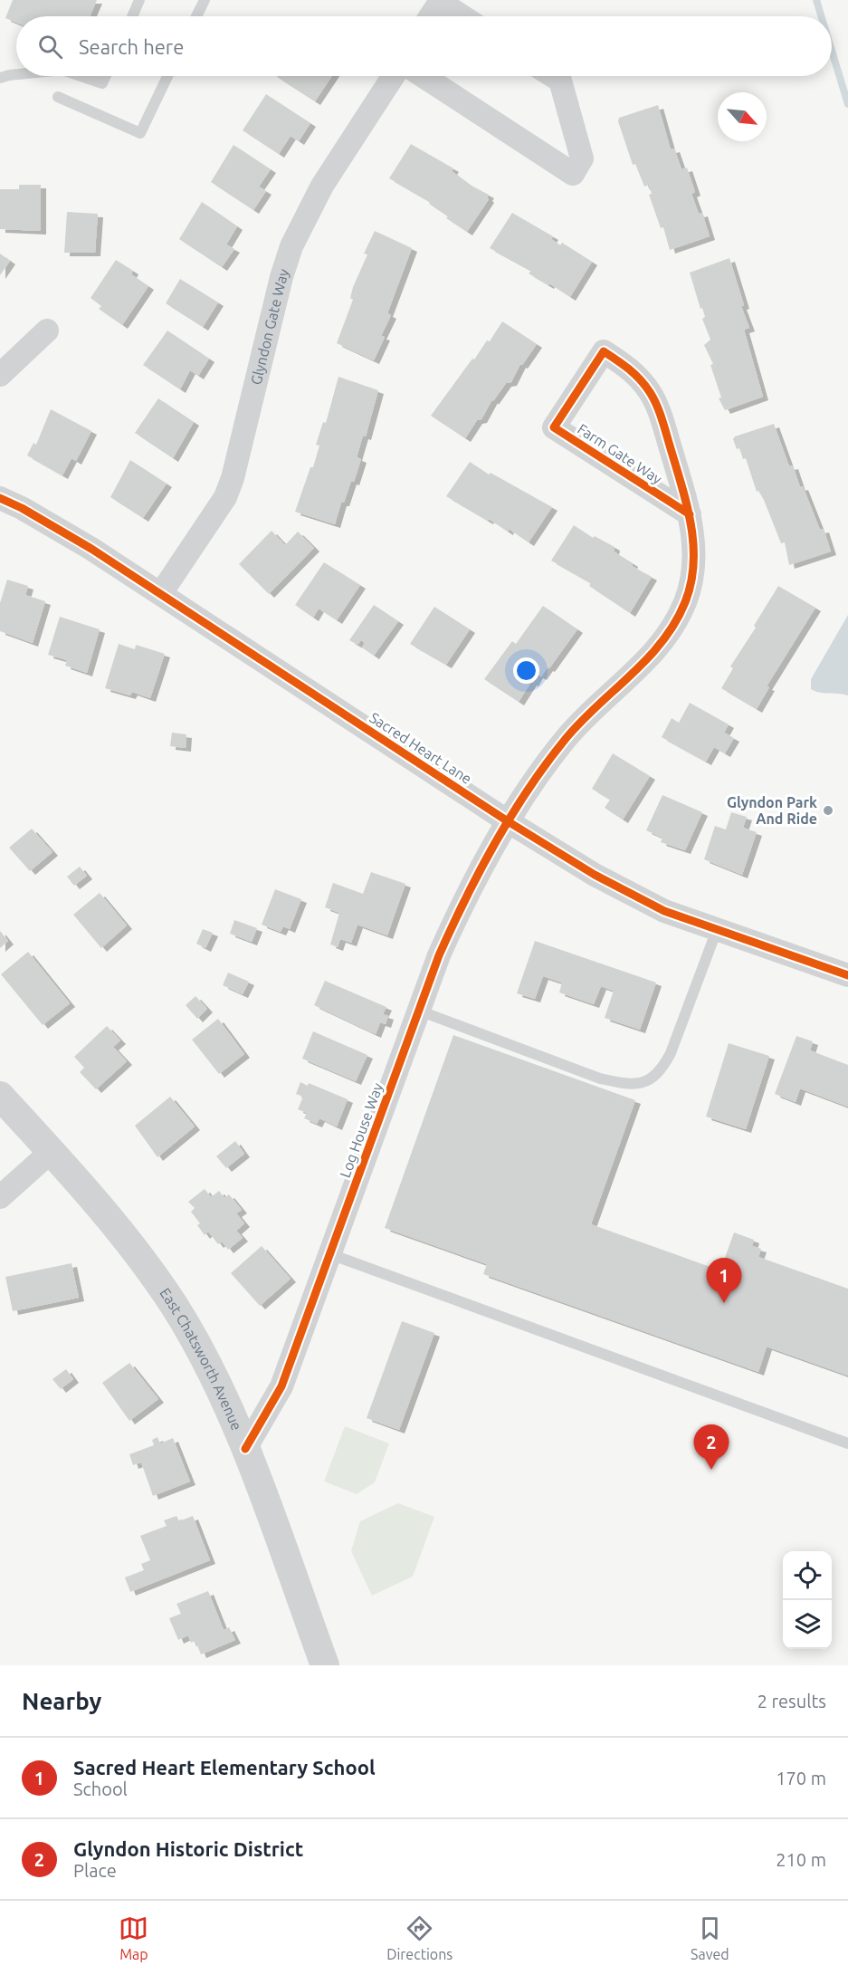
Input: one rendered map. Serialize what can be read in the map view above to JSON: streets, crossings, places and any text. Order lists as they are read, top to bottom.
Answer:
{
  "streets": {
    "street": [
      "Glyndon Gate Way",
      "Farm Gate Way",
      "Sacred Heart Lane",
      "Log House Way",
      "East Chatsworth Avenue"
    ]
  },
  "crossings": [
    ["Glyndon Gate Way", "Sacred Heart Lane"],
    ["Farm Gate Way", "Sacred Heart Lane"],
    ["Farm Gate Way", "Log House Way"],
    ["Sacred Heart Lane", "Log House Way"],
    ["Log House Way", "East Chatsworth Avenue"]
  ],
  "places": ["Glyndon Park And Ride"],
  "north": "bottom right",
  "page": {
    "search": "Search here",
    "pins": ["1", "2"],
    "heading": ["Nearby", "2 results"],
    "list": [
      {
        "mark": "1",
        "name": "Sacred Heart Elementary School",
        "note": "School",
        "value": "170 m"
      },
      {
        "mark": "2",
        "name": "Glyndon Historic District",
        "note": "Place",
        "value": "210 m"
      }
    ],
    "nav": ["Map", "Directions", "Saved"]
  }
}
